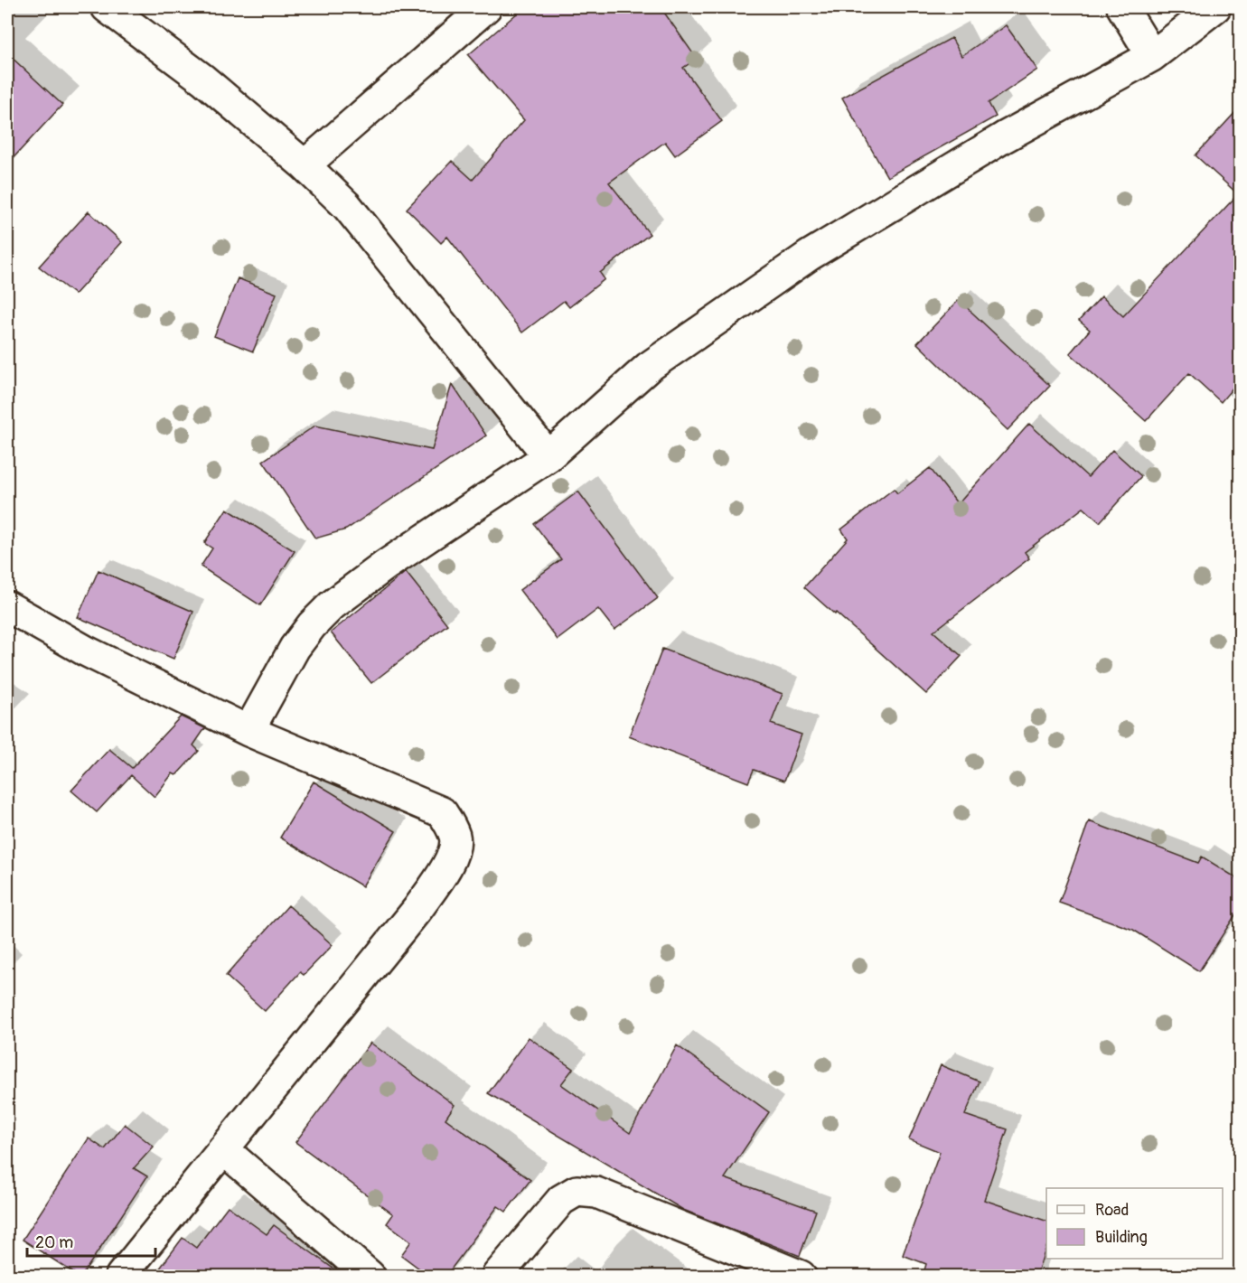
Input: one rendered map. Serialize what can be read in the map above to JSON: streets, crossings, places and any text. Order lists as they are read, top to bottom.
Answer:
{
  "legend": ["Road", "Building"],
  "scale_bar": "20 m"
}
